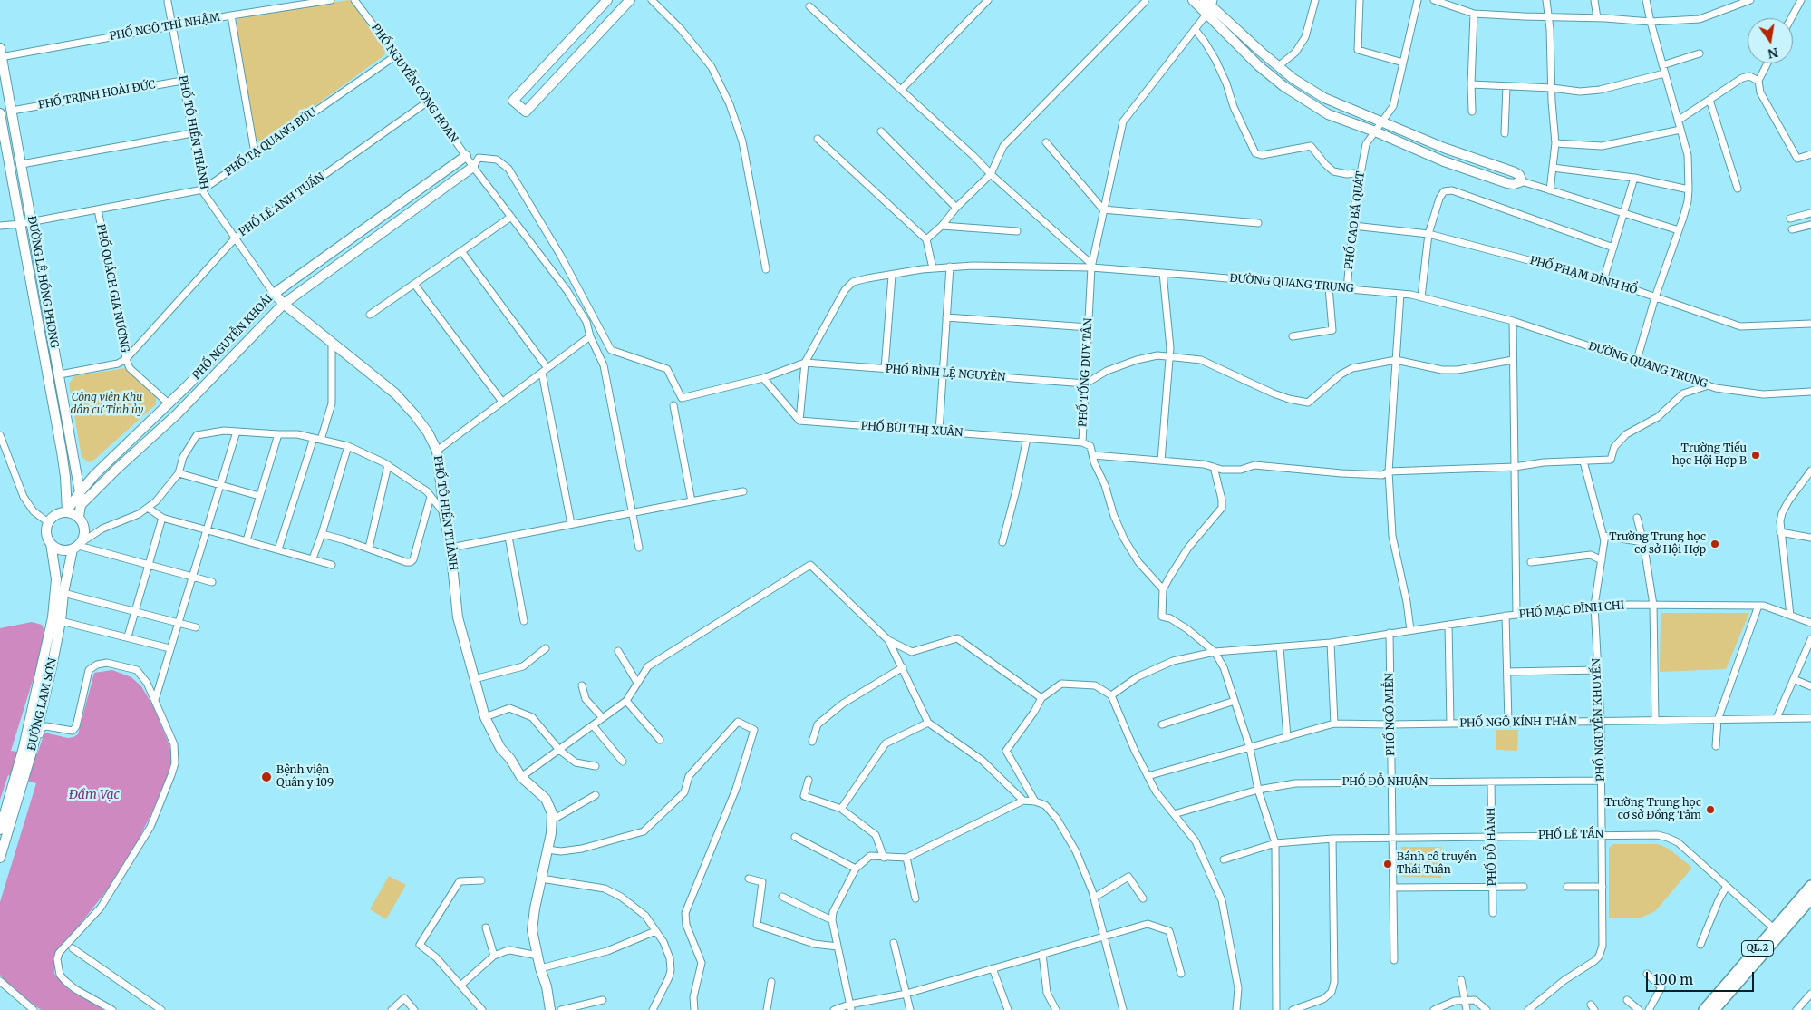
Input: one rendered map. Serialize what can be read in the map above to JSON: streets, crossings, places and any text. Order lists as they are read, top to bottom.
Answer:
{
  "streets": {
    "main road": ["QL.2"],
    "street": [
      "PHỐ NGÔ THÌ NHẬM",
      "PHỐ NGUYỄN CÔNG HOAN",
      "PHỐ TRỊNH HOÀI ĐỨC",
      "PHỐ TÔ HIẾN THÀNH",
      "PHỐ TẠ QUANG BỬU",
      "PHỐ LÊ ANH TUẤN",
      "PHỐ CAO BÁ QUÁT",
      "PHỐ PHẠM ĐỈNH HỔ",
      "ĐƯỜNG LÊ HỒNG PHONG",
      "ĐƯỜNG QUANG TRUNG",
      "PHỐ QUÁCH GIA NƯƠNG",
      "PHỐ NGUYỄN KHOÁI",
      "PHỐ TỐNG DUY TÂN",
      "PHỐ BÌNH LỆ NGUYÊN",
      "PHỐ BÙI THỊ XUÂN",
      "PHỐ MẠC ĐĨNH CHI",
      "ĐƯỜNG LAM SƠN",
      "PHỐ NGÔ MIỄN",
      "PHỐ NGUYỄN KHUYẾN",
      "PHỐ NGÔ KÍNH THẦN",
      "PHỐ ĐỖ NHUẬN",
      "PHỐ LÊ TẦN",
      "PHỐ ĐỖ HÀNH"
    ]
  },
  "crossings": [
    ["PHỐ NGÔ THÌ NHẬM", "PHỐ TÔ HIẾN THÀNH"],
    ["PHỐ NGÔ THÌ NHẬM", "ĐƯỜNG LÊ HỒNG PHONG"],
    ["PHỐ NGUYỄN CÔNG HOAN", "PHỐ TẠ QUANG BỬU"],
    ["PHỐ NGUYỄN CÔNG HOAN", "PHỐ LÊ ANH TUẤN"],
    ["PHỐ NGUYỄN CÔNG HOAN", "PHỐ NGUYỄN KHOÁI"],
    ["PHỐ TRỊNH HOÀI ĐỨC", "PHỐ TÔ HIẾN THÀNH"],
    ["PHỐ TRỊNH HOÀI ĐỨC", "ĐƯỜNG LÊ HỒNG PHONG"],
    ["PHỐ TÔ HIẾN THÀNH", "PHỐ TẠ QUANG BỬU"],
    ["PHỐ TÔ HIẾN THÀNH", "PHỐ LÊ ANH TUẤN"],
    ["PHỐ TÔ HIẾN THÀNH", "PHỐ NGUYỄN KHOÁI"],
    ["PHỐ TẠ QUANG BỬU", "ĐƯỜNG LÊ HỒNG PHONG"],
    ["PHỐ TẠ QUANG BỬU", "PHỐ QUÁCH GIA NƯƠNG"],
    ["PHỐ LÊ ANH TUẤN", "ĐƯỜNG LÊ HỒNG PHONG"],
    ["PHỐ LÊ ANH TUẤN", "PHỐ QUÁCH GIA NƯƠNG"],
    ["PHỐ CAO BÁ QUÁT", "PHỐ PHẠM ĐỈNH HỔ"],
    ["PHỐ CAO BÁ QUÁT", "ĐƯỜNG QUANG TRUNG"],
    ["ĐƯỜNG LÊ HỒNG PHONG", "PHỐ NGUYỄN KHOÁI"],
    ["ĐƯỜNG LÊ HỒNG PHONG", "ĐƯỜNG LAM SƠN"],
    ["ĐƯỜNG QUANG TRUNG", "PHỐ TỐNG DUY TÂN"],
    ["ĐƯỜNG QUANG TRUNG", "PHỐ BÌNH LỆ NGUYÊN"],
    ["PHỐ QUÁCH GIA NƯƠNG", "PHỐ NGUYỄN KHOÁI"],
    ["PHỐ NGUYỄN KHOÁI", "ĐƯỜNG LAM SƠN"],
    ["PHỐ TỐNG DUY TÂN", "PHỐ BÌNH LỆ NGUYÊN"],
    ["PHỐ TỐNG DUY TÂN", "PHỐ BÙI THỊ XUÂN"],
    ["PHỐ MẠC ĐĨNH CHI", "PHỐ NGÔ MIỄN"],
    ["PHỐ MẠC ĐĨNH CHI", "PHỐ NGUYỄN KHUYẾN"],
    ["PHỐ NGÔ MIỄN", "PHỐ NGÔ KÍNH THẦN"],
    ["PHỐ NGÔ MIỄN", "PHỐ ĐỖ NHUẬN"],
    ["PHỐ NGÔ MIỄN", "PHỐ LÊ TẦN"],
    ["PHỐ NGUYỄN KHUYẾN", "PHỐ NGÔ KÍNH THẦN"],
    ["PHỐ NGUYỄN KHUYẾN", "PHỐ ĐỖ NHUẬN"],
    ["PHỐ NGUYỄN KHUYẾN", "PHỐ LÊ TẦN"],
    ["PHỐ ĐỖ NHUẬN", "PHỐ ĐỖ HÀNH"],
    ["PHỐ LÊ TẦN", "PHỐ ĐỖ HÀNH"],
    ["PHỐ LÊ TẦN", "QL.2"]
  ],
  "water": ["Đầm Vạc"],
  "parks": ["Công viên Khu dân cư Tỉnh ủy"],
  "places": [
    "Trường Tiểu học Hội Hợp B",
    "Trường Trung học cơ sở Hội Hợp",
    "Bệnh viện Quân y 109",
    "Trường Trung học cơ sở Đồng Tâm",
    "Bánh cổ truyền Thái Tuân"
  ],
  "scale_bar": "100 m",
  "north": "bottom"
}
